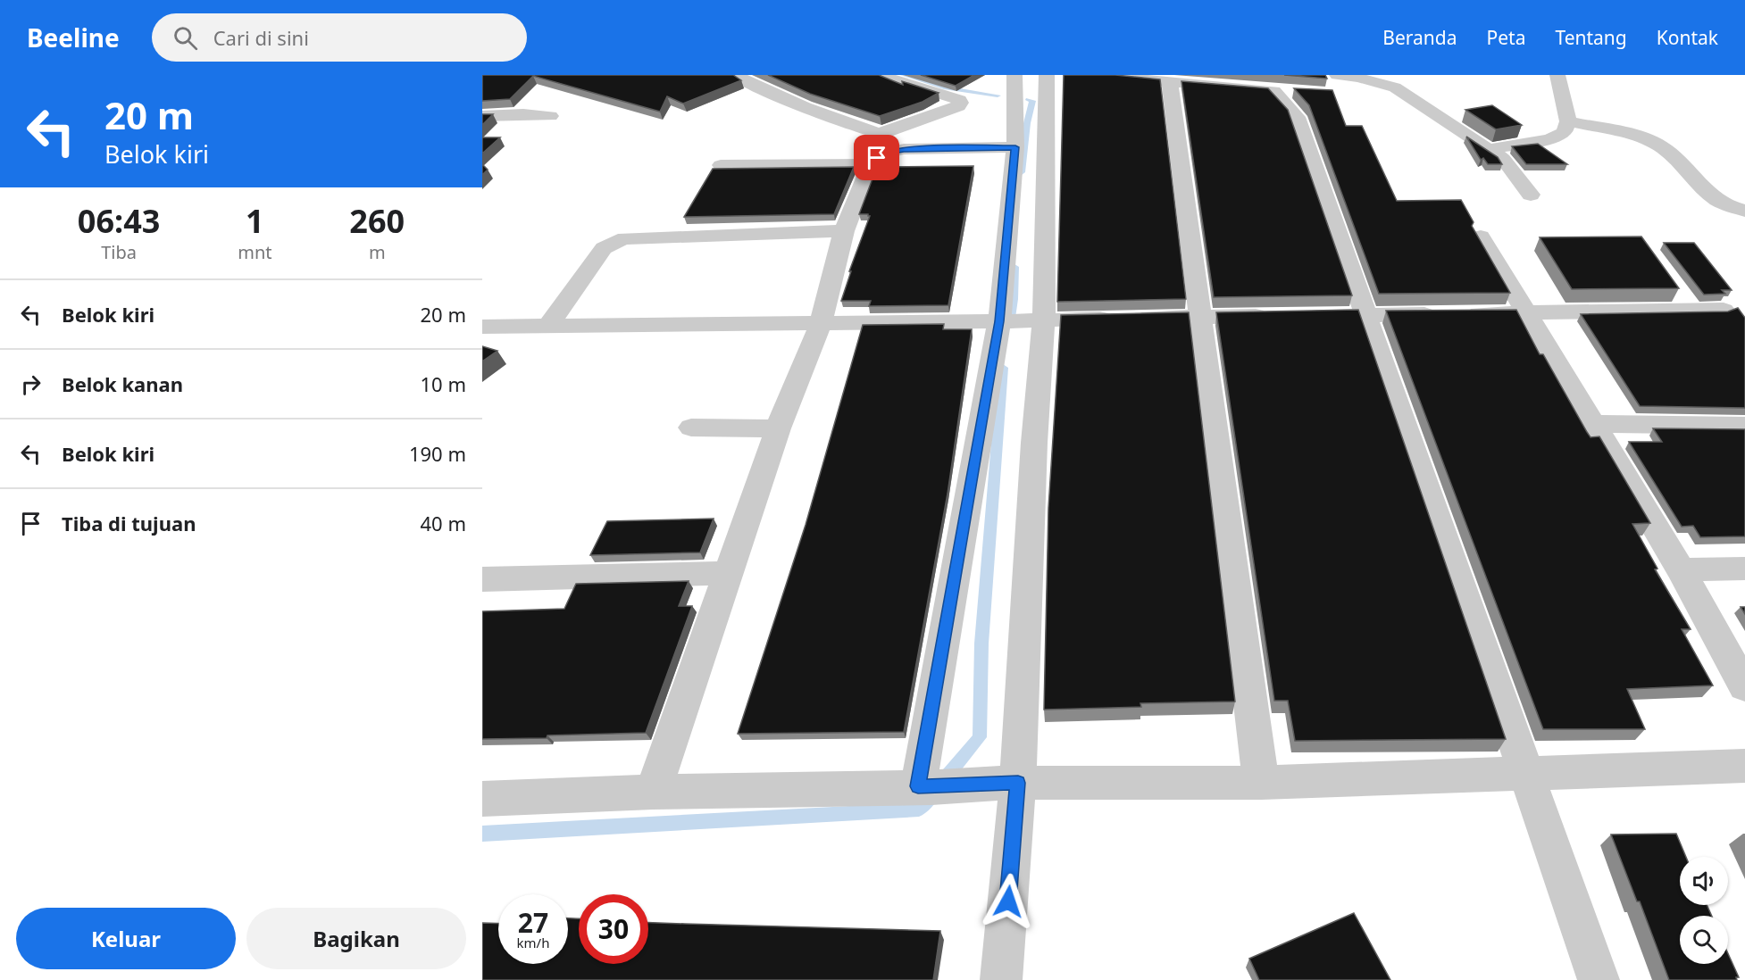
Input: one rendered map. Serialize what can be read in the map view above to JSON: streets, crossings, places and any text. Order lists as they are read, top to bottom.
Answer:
{
  "page": {
    "header": "Beeline",
    "search": "Cari di sini",
    "nav": [
      "Beranda",
      "Peta",
      "Tentang",
      "Kontak"
    ],
    "turn": ["20 m", "Belok kiri"],
    "eta": [
      "06:43",
      "Tiba",
      "1",
      "mnt",
      "260",
      "m"
    ],
    "list": [
      {
        "name": "Belok kiri",
        "value": "20 m"
      },
      {
        "name": "Belok kanan",
        "value": "10 m"
      },
      {
        "name": "Belok kiri",
        "value": "190 m"
      },
      {
        "name": "Tiba di tujuan",
        "value": "40 m"
      }
    ],
    "speed": "27 km/h",
    "limit": "30",
    "buttons": ["Keluar", "Bagikan"]
  }
}
